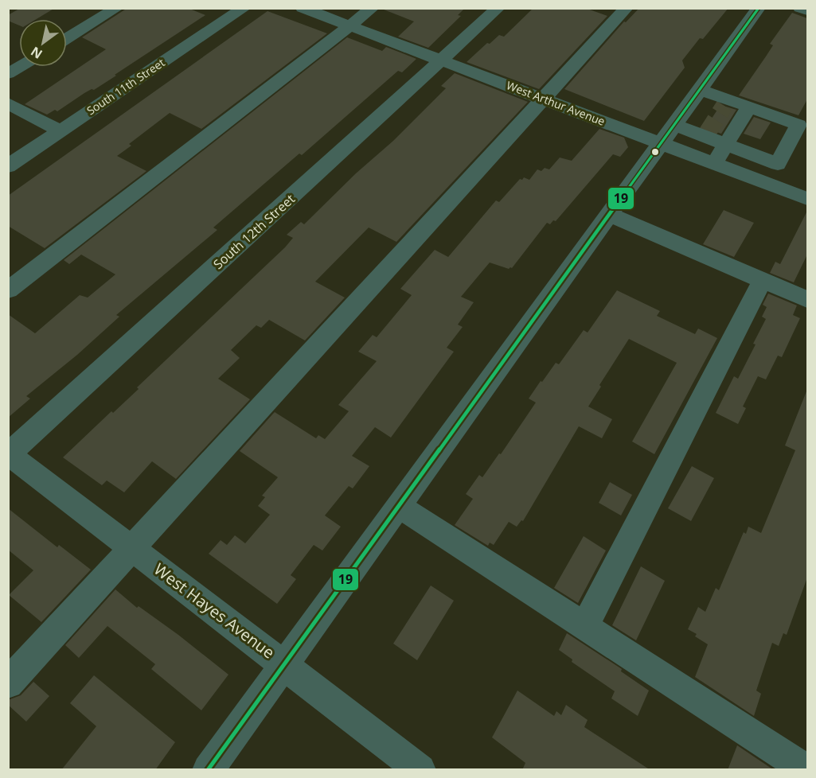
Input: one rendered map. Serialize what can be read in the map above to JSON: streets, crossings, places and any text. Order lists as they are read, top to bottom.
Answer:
{
  "streets": {
    "street": [
      "South 11th Street",
      "West Arthur Avenue",
      "South 12th Street",
      "West Hayes Avenue"
    ]
  },
  "crossings": [
    ["West Arthur Avenue", "South 12th Street"],
    ["South 12th Street", "West Hayes Avenue"]
  ],
  "lines": ["transit line 19"],
  "north": "bottom left"
}
